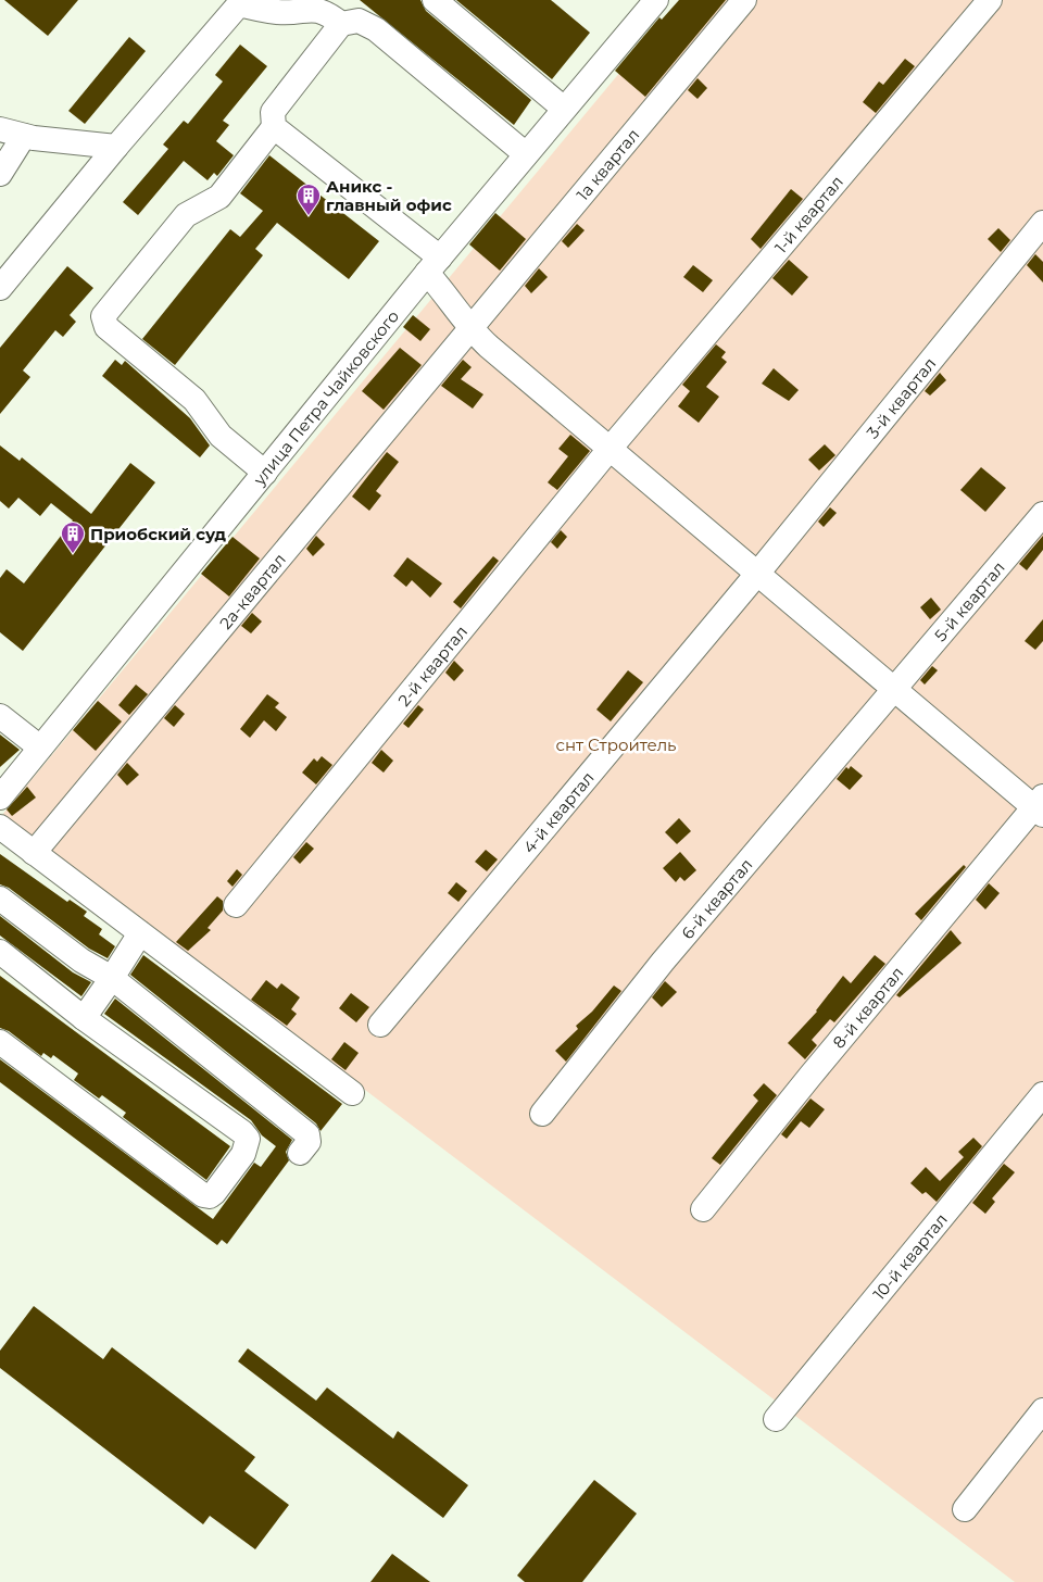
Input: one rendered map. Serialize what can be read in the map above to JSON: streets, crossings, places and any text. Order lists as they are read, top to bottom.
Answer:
{
  "streets": {
    "street": [
      "1а квартал",
      "1-й квартал",
      "улица Петра Чайковского",
      "3-й квартал",
      "2а-квартал",
      "5-й квартал",
      "2-й квартал",
      "4-й квартал",
      "6-й квартал",
      "8-й квартал",
      "10-й квартал"
    ]
  },
  "crossings": [
    ["1а квартал", "2а-квартал"],
    ["1-й квартал", "2-й квартал"],
    ["3-й квартал", "4-й квартал"],
    ["5-й квартал", "6-й квартал"]
  ],
  "parks": ["снт Строитель"],
  "places": {
    "building": ["Аникс - главный офис", "Приобский суд"]
  }
}
